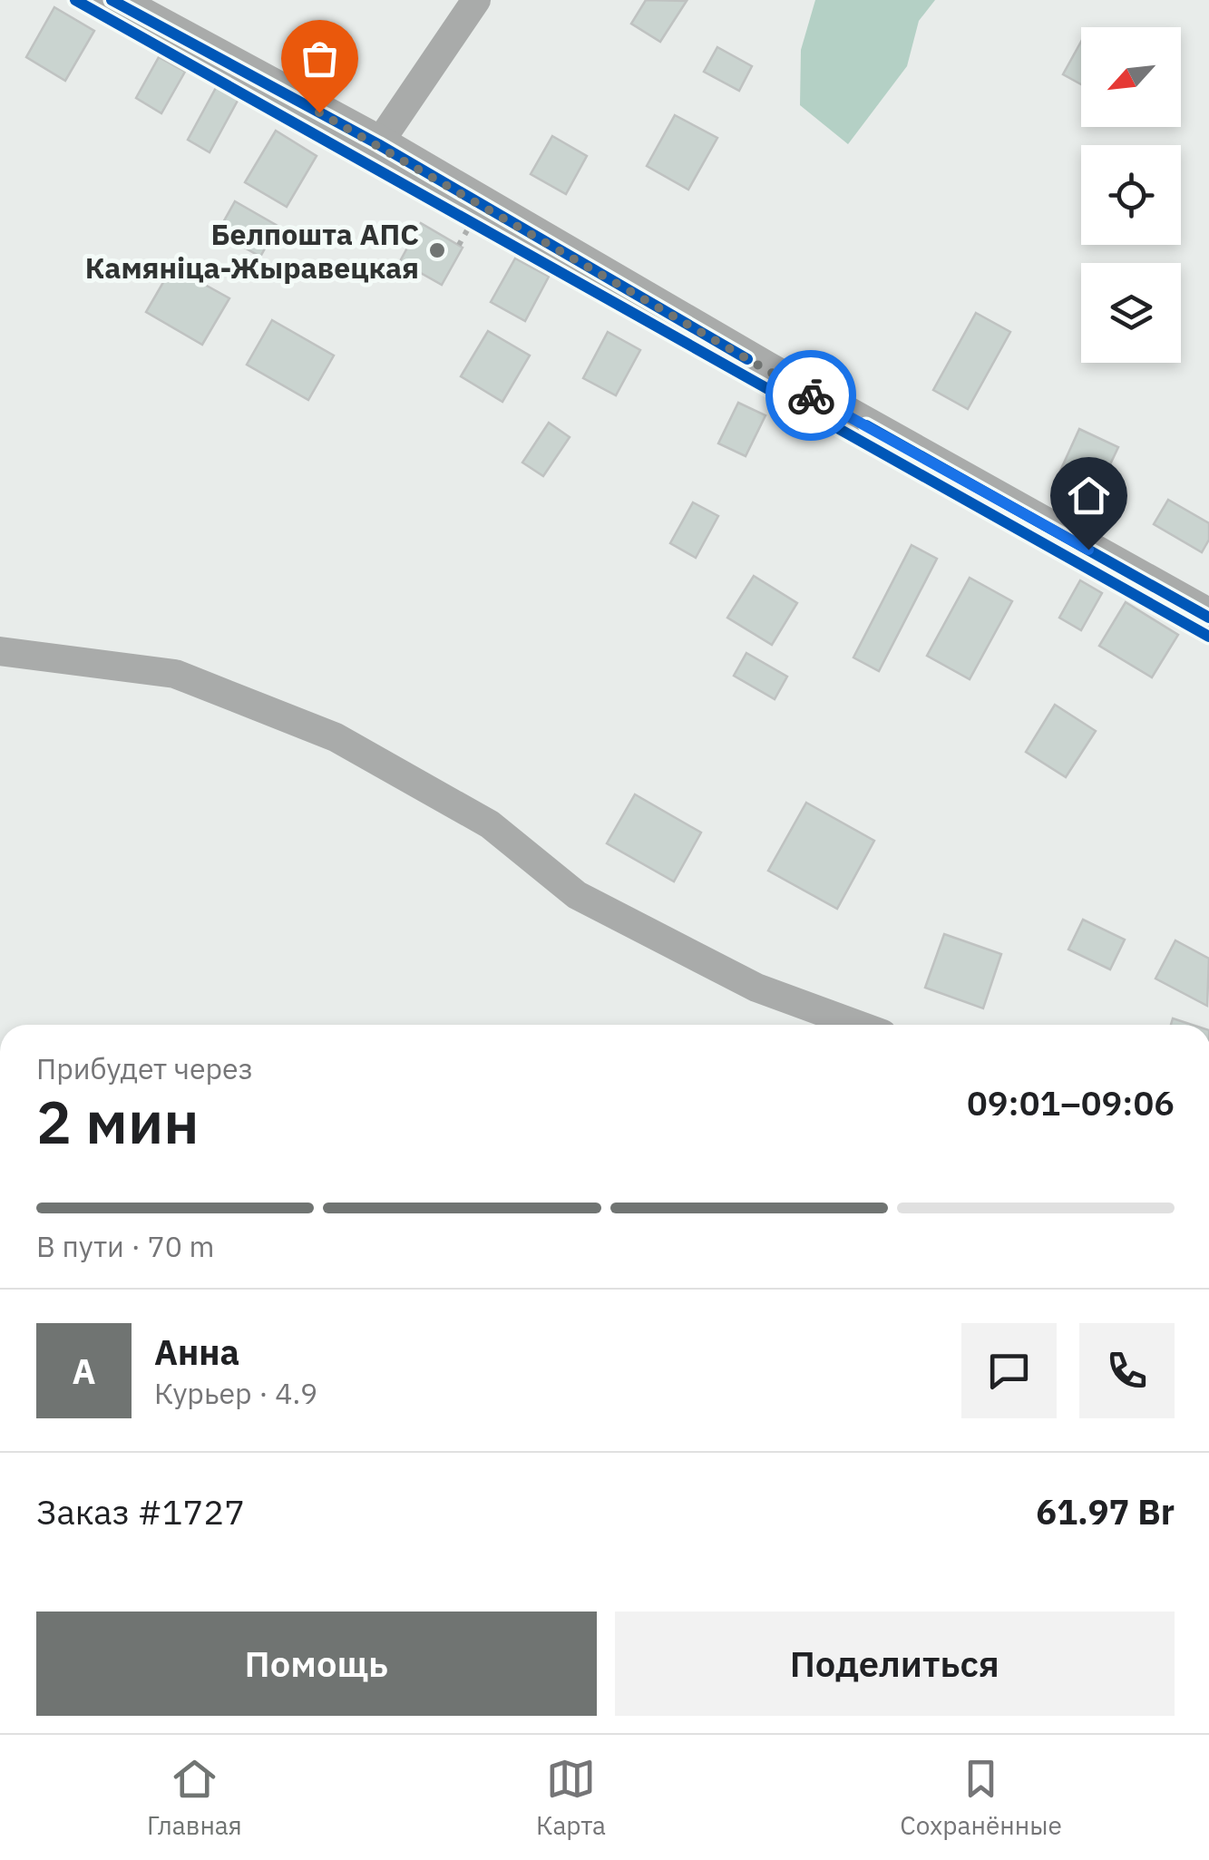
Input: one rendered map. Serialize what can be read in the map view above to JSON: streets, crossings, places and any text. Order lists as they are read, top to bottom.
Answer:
{
  "places": ["Белпошта АПС Камяніца-Жыравецкая"],
  "north": "bottom left",
  "page": {
    "heading": ["2 мин", "Прибудет через", "09:01–09:06"],
    "panel": [
      "Анна",
      "Курьер · 4.9",
      "Заказ #1727",
      "61.97 Br"
    ],
    "bar": "В пути · 70 m",
    "round": "А",
    "buttons": ["Помощь", "Поделиться"],
    "tabs": ["Главная", "Карта", "Сохранённые"]
  }
}
